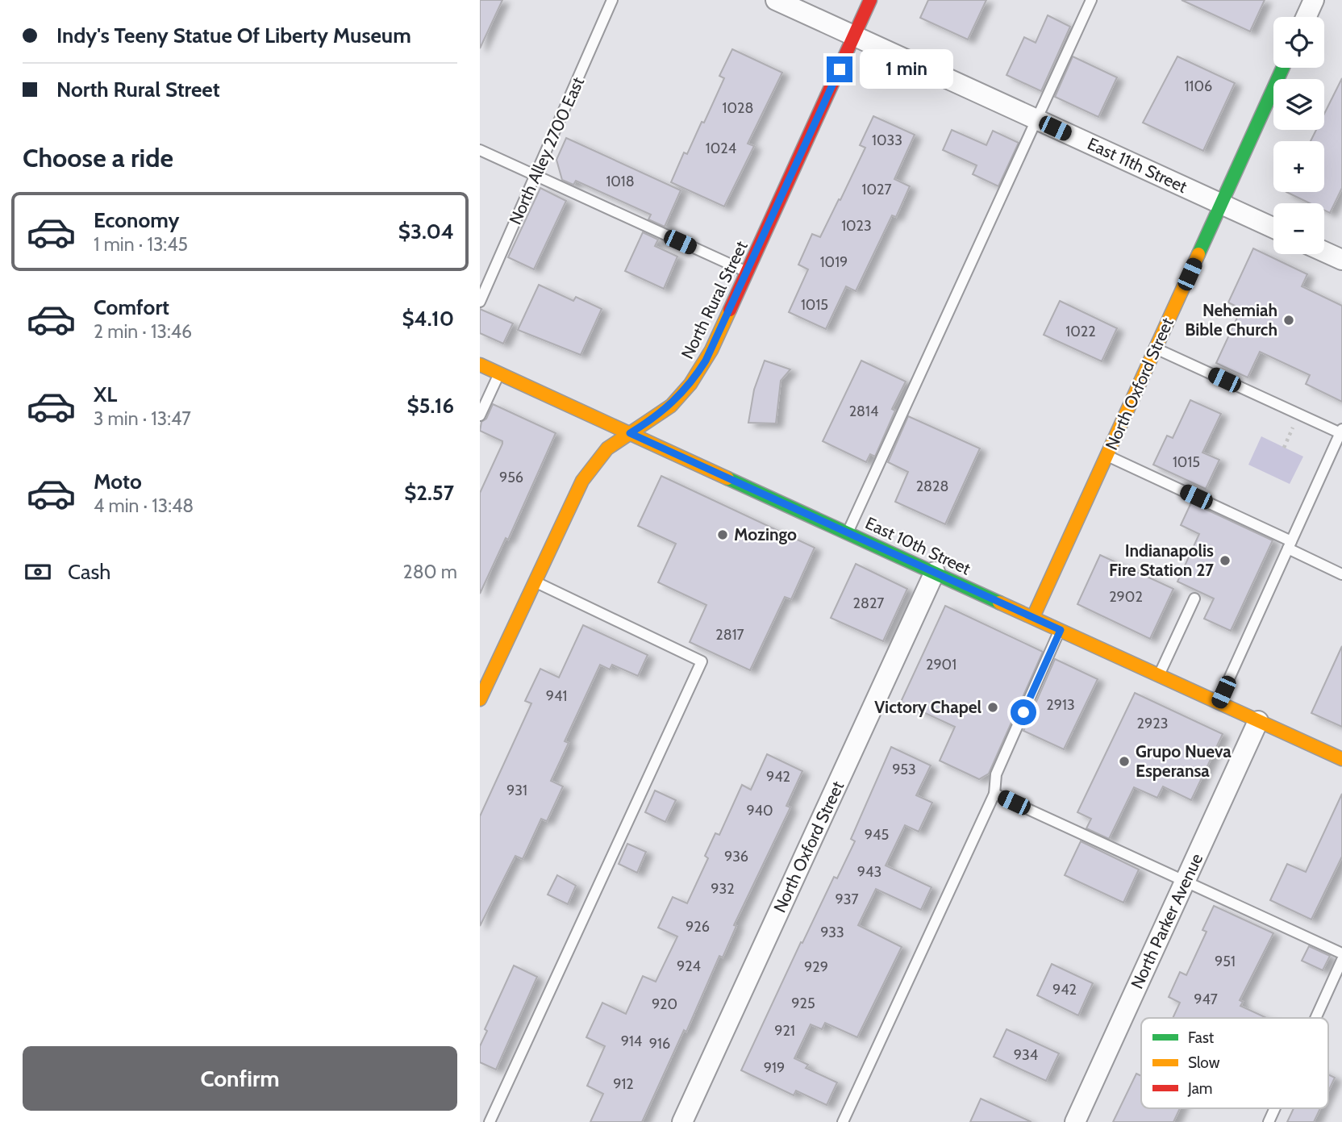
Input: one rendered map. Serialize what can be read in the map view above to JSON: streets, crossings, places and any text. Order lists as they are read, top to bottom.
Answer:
{
  "streets": {
    "main road": ["North Rural Street", "North Oxford Street", "East 10th Street"],
    "street": ["East 11th Street", "North Parker Avenue"],
    "lane": ["North Alley 2700 East"]
  },
  "crossings": [
    ["East 11th Street", "North Rural Street"],
    ["East 11th Street", "North Oxford Street"],
    ["North Rural Street", "East 10th Street"],
    ["North Oxford Street", "East 10th Street"],
    ["East 10th Street", "North Parker Avenue"]
  ],
  "places": [
    "Nehemiah Bible Church",
    "Mozingo",
    "Indianapolis Fire Station 27",
    "Victory Chapel",
    "Grupo Nueva Esperansa"
  ],
  "house_numbers": [
    "1106",
    "1028",
    "1033",
    "1024",
    "1018",
    "1027",
    "1023",
    "1019",
    "1015",
    "1022",
    "2814",
    "1015",
    "956",
    "2828",
    "2902",
    "2827",
    "2817",
    "2901",
    "941",
    "2913",
    "2923",
    "953",
    "942",
    "931",
    "940",
    "945",
    "936",
    "943",
    "932",
    "937",
    "926",
    "933",
    "951",
    "924",
    "929",
    "942",
    "947",
    "925",
    "920",
    "921",
    "914",
    "916",
    "934",
    "919",
    "912"
  ],
  "legend": ["Fast", "Slow", "Jam"],
  "page": {
    "banner": ["Indy's Teeny Statue Of Liberty Museum", "North Rural Street"],
    "map_buttons": ["+", "−"],
    "bubble": "1 min",
    "heading": "Choose a ride",
    "list": [
      {
        "name": "Economy",
        "note": "1 min · 13:45",
        "value": "$3.04"
      },
      {
        "name": "Comfort",
        "note": "2 min · 13:46",
        "value": "$4.10"
      },
      {
        "name": "XL",
        "note": "3 min · 13:47",
        "value": "$5.16"
      },
      {
        "name": "Moto",
        "note": "4 min · 13:48",
        "value": "$2.57"
      }
    ],
    "pay": ["Cash", "280 m"],
    "buttons": "Confirm"
  }
}
